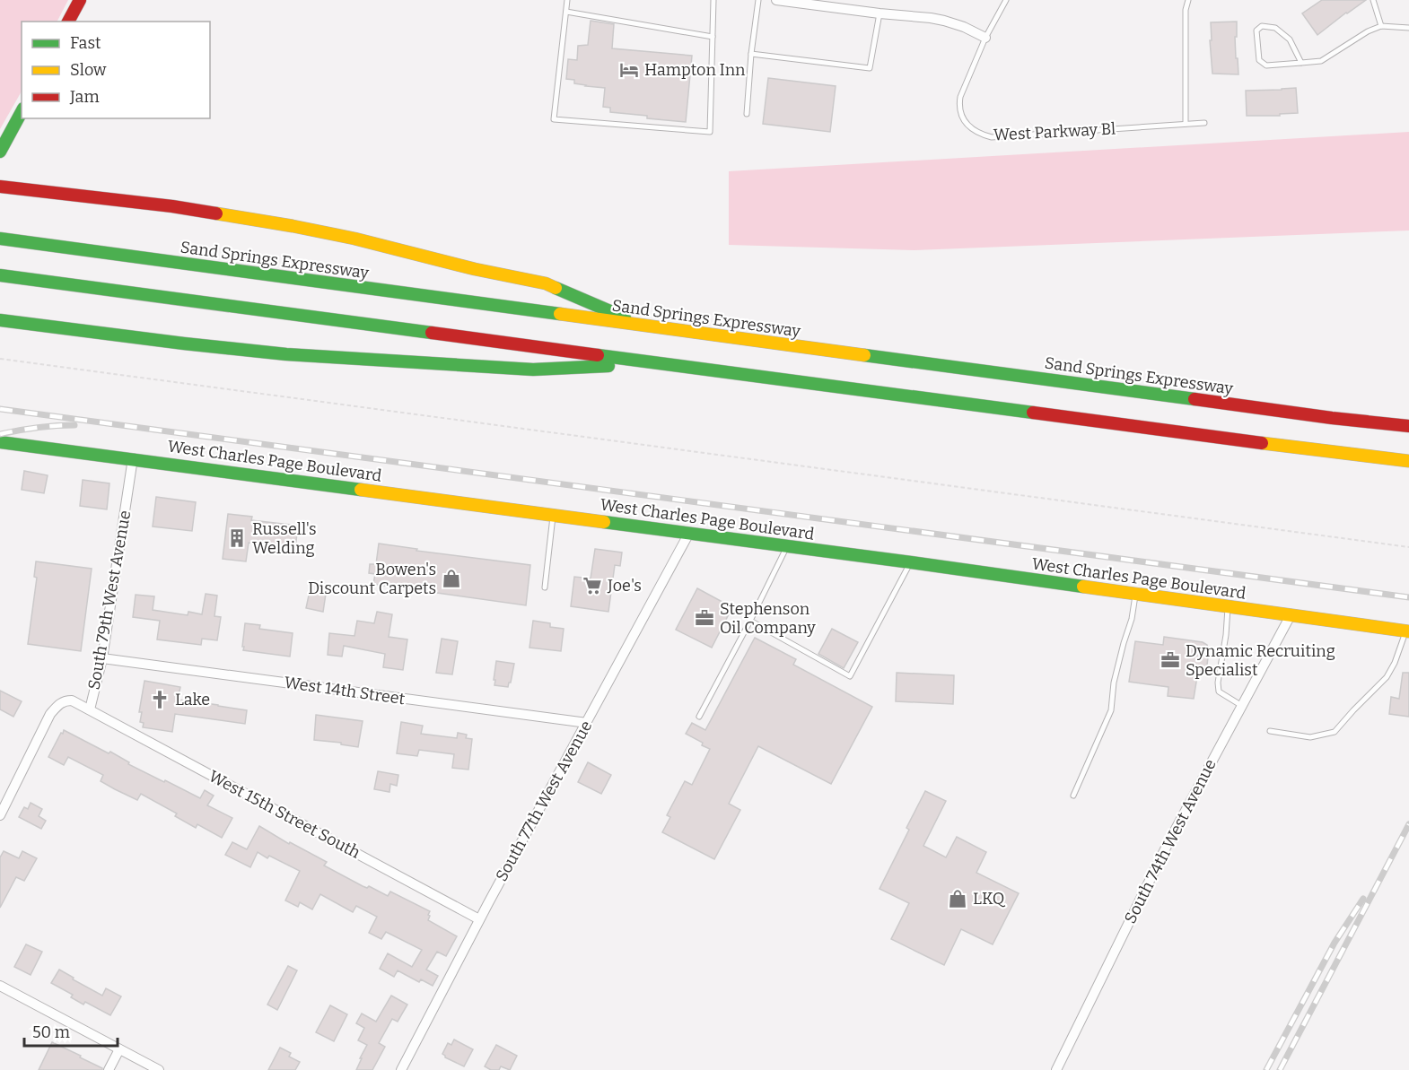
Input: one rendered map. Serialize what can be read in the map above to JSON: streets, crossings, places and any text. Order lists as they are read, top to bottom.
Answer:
{
  "streets": {
    "main road": ["Sand Springs Expressway", "West Charles Page Boulevard"],
    "street": [
      "South 79th West Avenue",
      "West 14th Street",
      "South 77th West Avenue",
      "West 15th Street South",
      "South 74th West Avenue"
    ],
    "lane": ["West Parkway Bl"]
  },
  "crossings": [
    ["West Charles Page Boulevard", "South 79th West Avenue"],
    ["West Charles Page Boulevard", "South 77th West Avenue"],
    ["West Charles Page Boulevard", "South 74th West Avenue"],
    ["South 79th West Avenue", "West 14th Street"],
    ["South 79th West Avenue", "West 15th Street South"],
    ["West 14th Street", "South 77th West Avenue"],
    ["South 77th West Avenue", "West 15th Street South"]
  ],
  "places": {
    "hotel": ["Hampton Inn"],
    "building": ["Russell's Welding"],
    "shop": ["Bowen's Discount Carpets", "LKQ"],
    "supermarket": ["Joe's"],
    "office": ["Stephenson Oil Company", "Dynamic Recruiting Specialist"],
    "church": ["Lake"]
  },
  "legend": ["Fast", "Slow", "Jam"],
  "scale_bar": "50 m"
}
